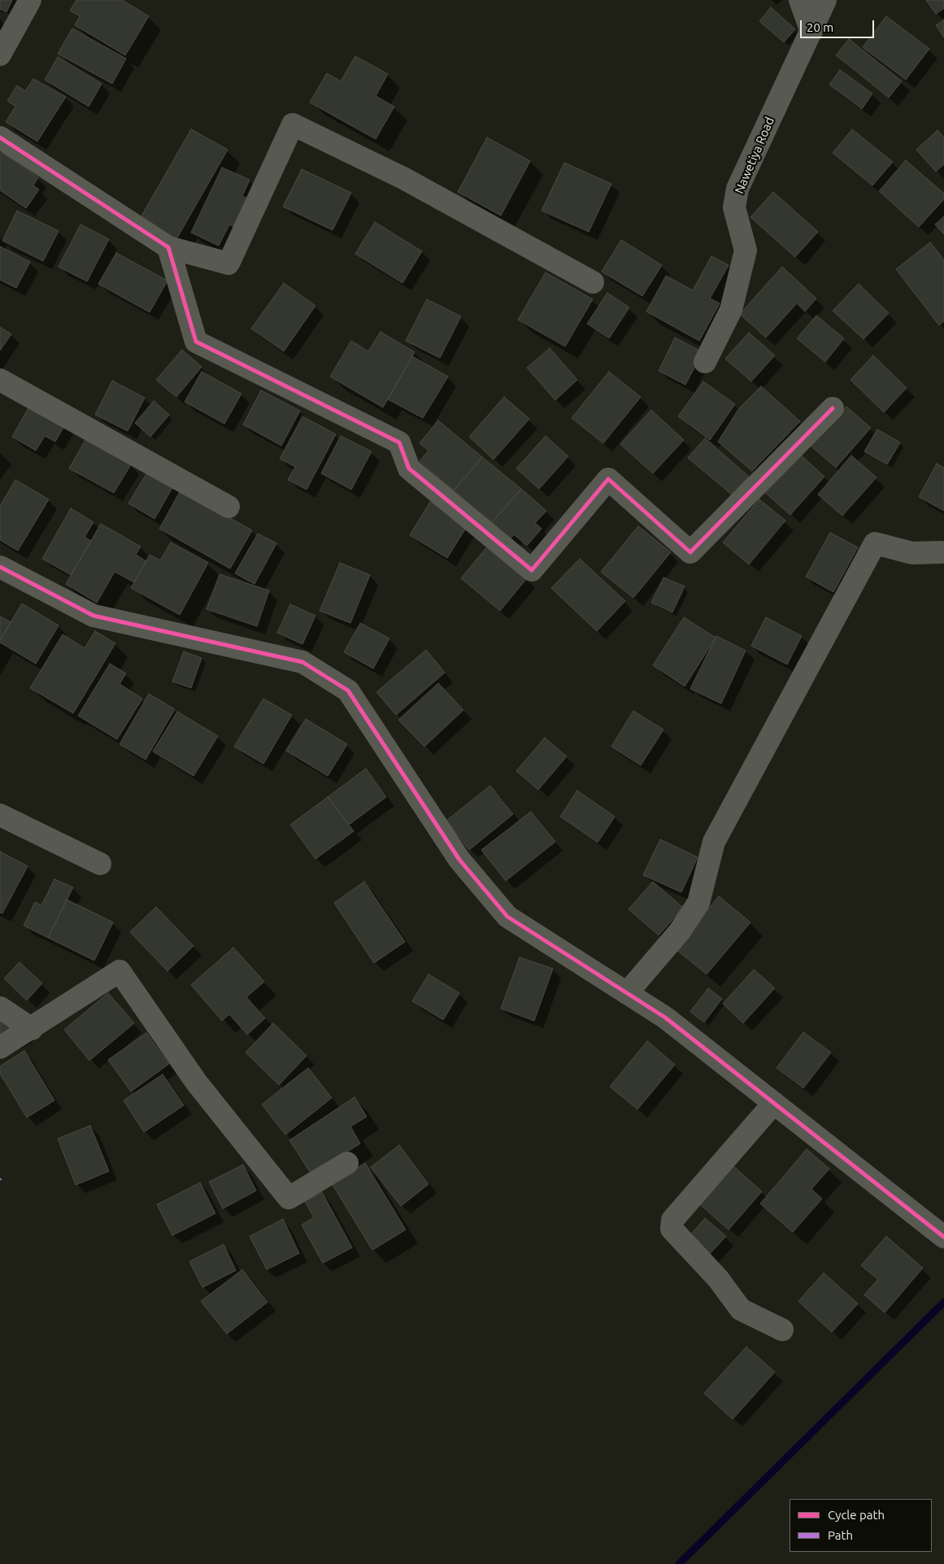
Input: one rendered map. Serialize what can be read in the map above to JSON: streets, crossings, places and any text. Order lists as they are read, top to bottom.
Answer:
{
  "streets": {
    "street": ["Nawetiya Road"]
  },
  "legend": ["Cycle path", "Path"],
  "scale_bar": "20 m"
}
